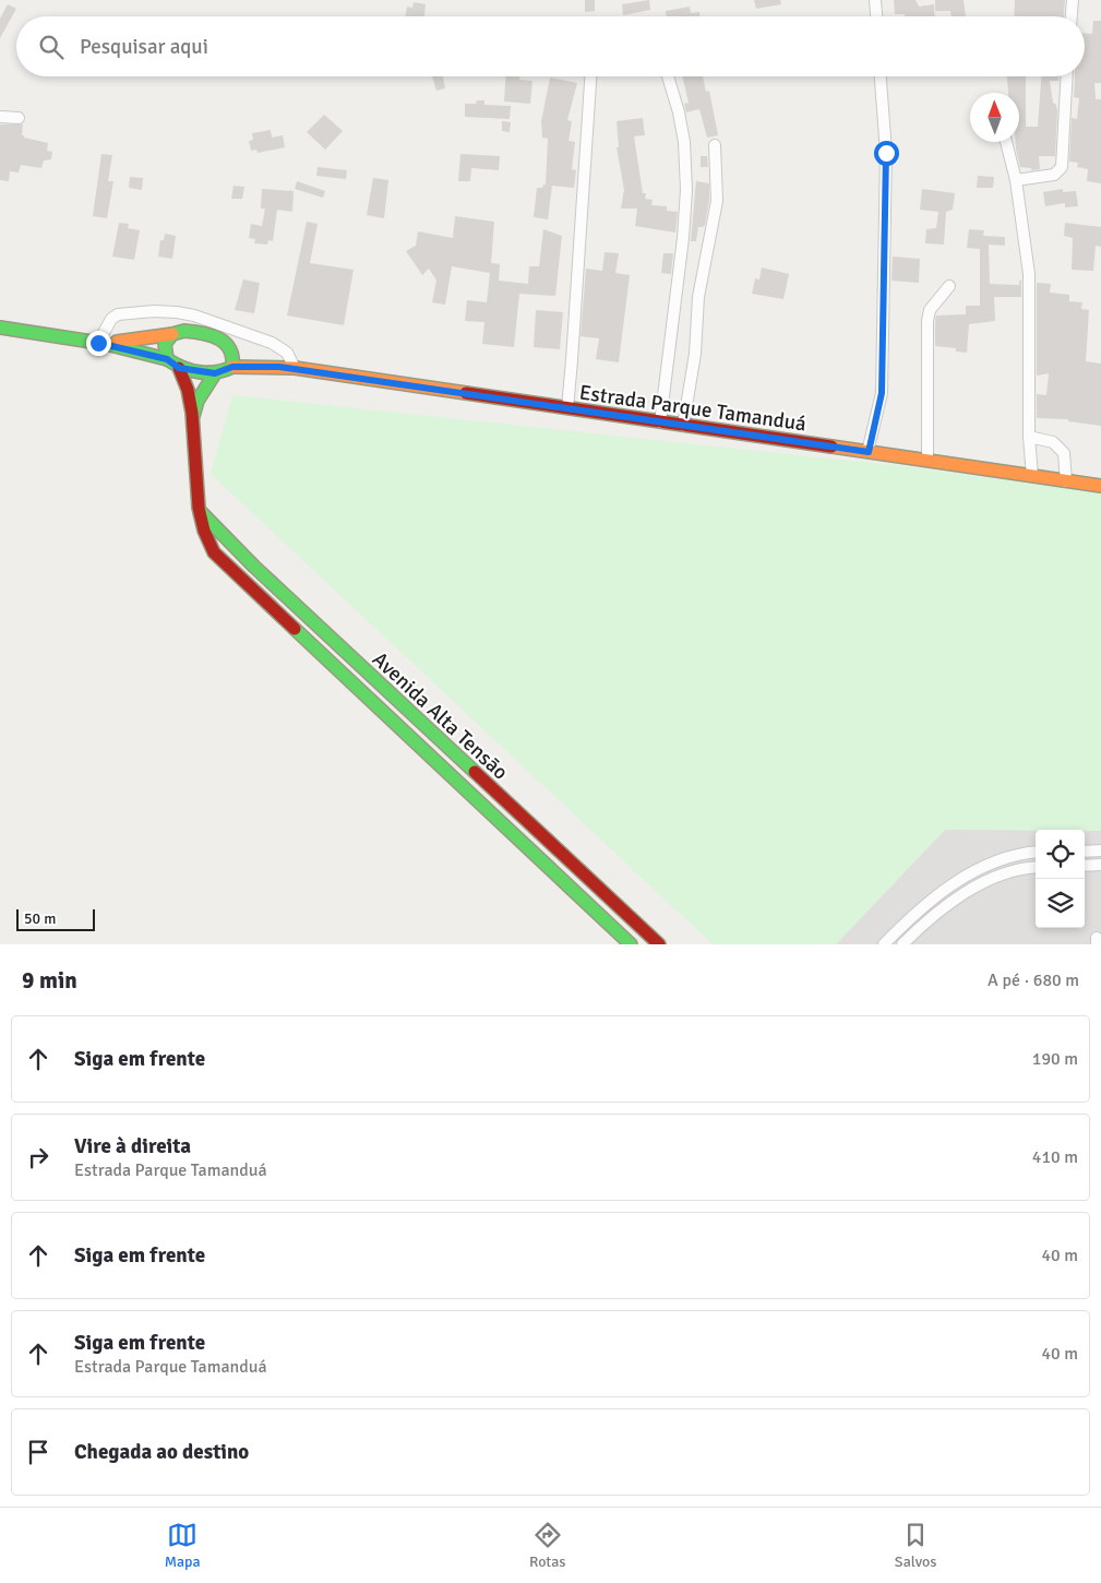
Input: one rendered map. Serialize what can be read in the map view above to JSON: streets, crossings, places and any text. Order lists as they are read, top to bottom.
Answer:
{
  "streets": {
    "street": ["Estrada Parque Tamanduá", "Avenida Alta Tensāo"]
  },
  "scale_bar": "50 m",
  "north": "top",
  "page": {
    "search": "Pesquisar aqui",
    "scale": "50 m",
    "heading": ["9 min", "A pé · 680 m"],
    "list": [
      ["Siga em frente", "190 m"],
      ["Vire à direita", "Estrada Parque Tamanduá", "410 m"],
      ["Siga em frente", "40 m"],
      ["Siga em frente", "Estrada Parque Tamanduá", "40 m"],
      "Chegada ao destino"
    ],
    "nav": ["Mapa", "Rotas", "Salvos"]
  }
}
